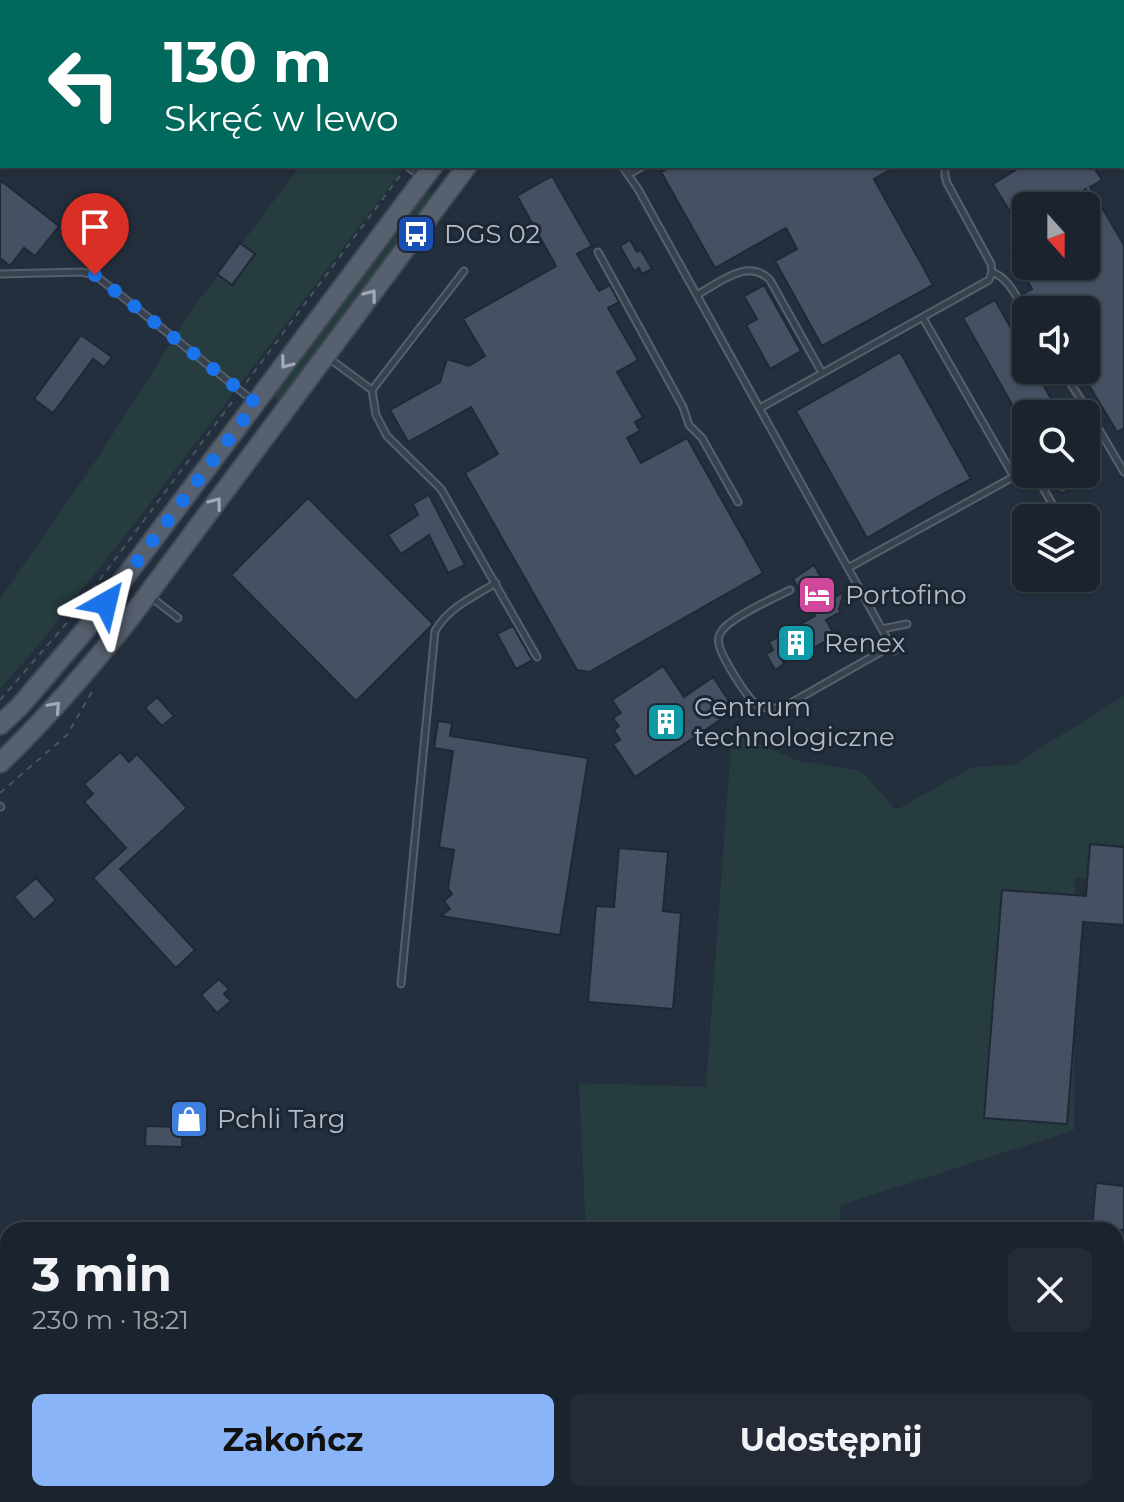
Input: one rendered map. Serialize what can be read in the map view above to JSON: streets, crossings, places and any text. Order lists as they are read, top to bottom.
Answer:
{
  "places": {
    "bus stop": ["DGS 02"],
    "hotel": ["Portofino"],
    "building": ["Renex", "Centrum technologiczne"],
    "shop": ["Pchli Targ"]
  },
  "north": "bottom",
  "page": {
    "turn": ["130 m", "Skręć w lewo"],
    "heading": ["3 min", "230 m · 18:21"],
    "buttons": ["Zakończ", "Udostępnij"]
  }
}
